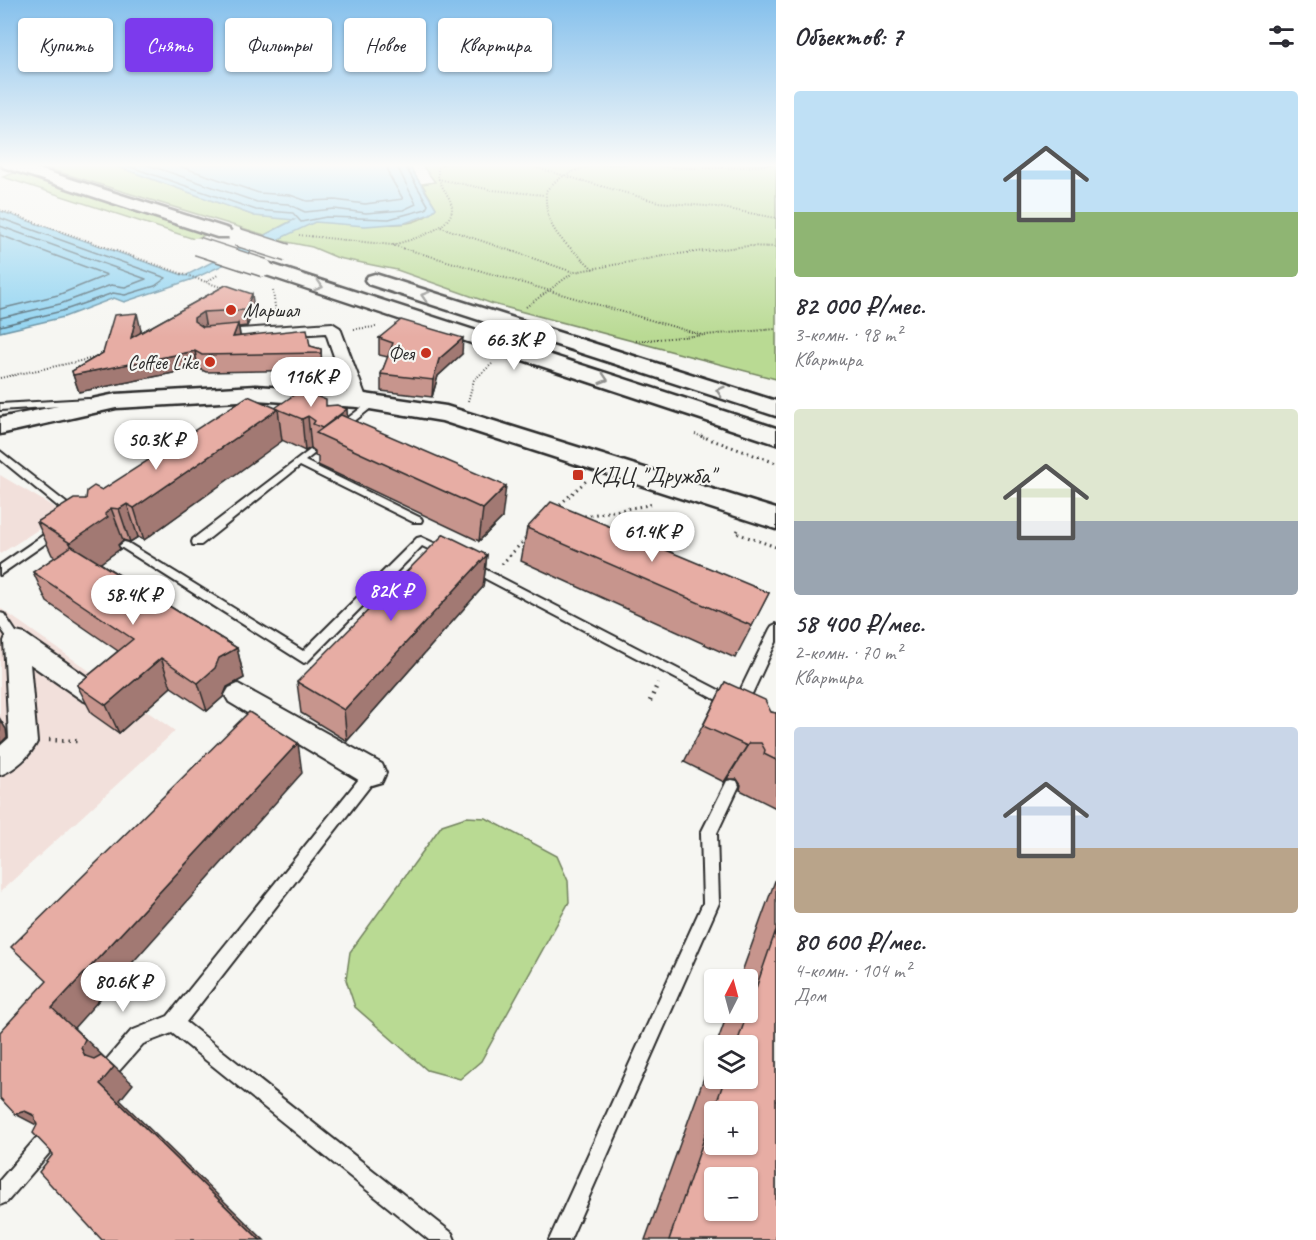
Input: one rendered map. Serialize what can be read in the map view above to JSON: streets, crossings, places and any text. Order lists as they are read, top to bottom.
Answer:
{
  "places": {
    "other": ["Маршал", "Фея", "Coffee Like"],
    "transit": ["КДЦ \"Дружба\""]
  },
  "north": "top",
  "page": {
    "heading": "Объектов: 7",
    "chip": [
      "Купить",
      "Снять",
      "Фильтры",
      "Новое",
      "Квартира"
    ],
    "list": [
      {
        "name": "82 000 ₽/мес.",
        "note": "3-комн. · 98 m² · Квартира"
      },
      {
        "name": "58 400 ₽/мес.",
        "note": "2-комн. · 70 m² · Квартира"
      },
      {
        "name": "80 600 ₽/мес.",
        "note": "4-комн. · 104 m² · Дом"
      }
    ],
    "price": [
      "66.3K ₽",
      "116K ₽",
      "50.3K ₽",
      "61.4K ₽",
      "82K ₽",
      "58.4K ₽",
      "80.6K ₽"
    ],
    "map_buttons": ["+", "−"]
  }
}
